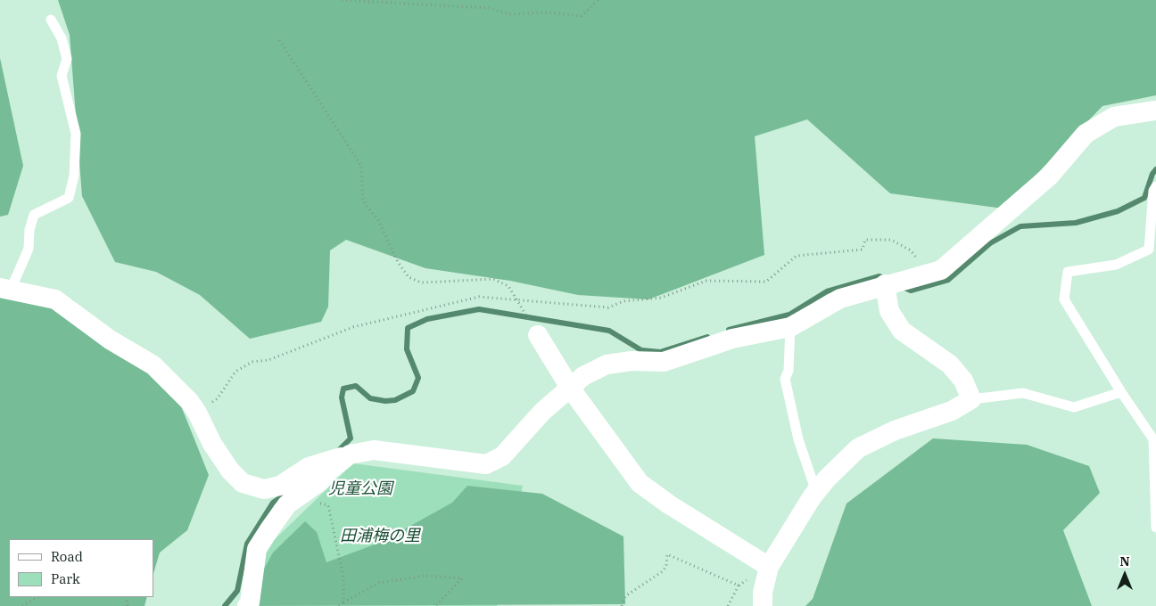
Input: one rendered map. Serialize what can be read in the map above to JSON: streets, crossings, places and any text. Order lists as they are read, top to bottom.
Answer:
{
  "parks": ["児童公園", "田浦梅の里"],
  "legend": ["Road", "Park"],
  "north": "top"
}
